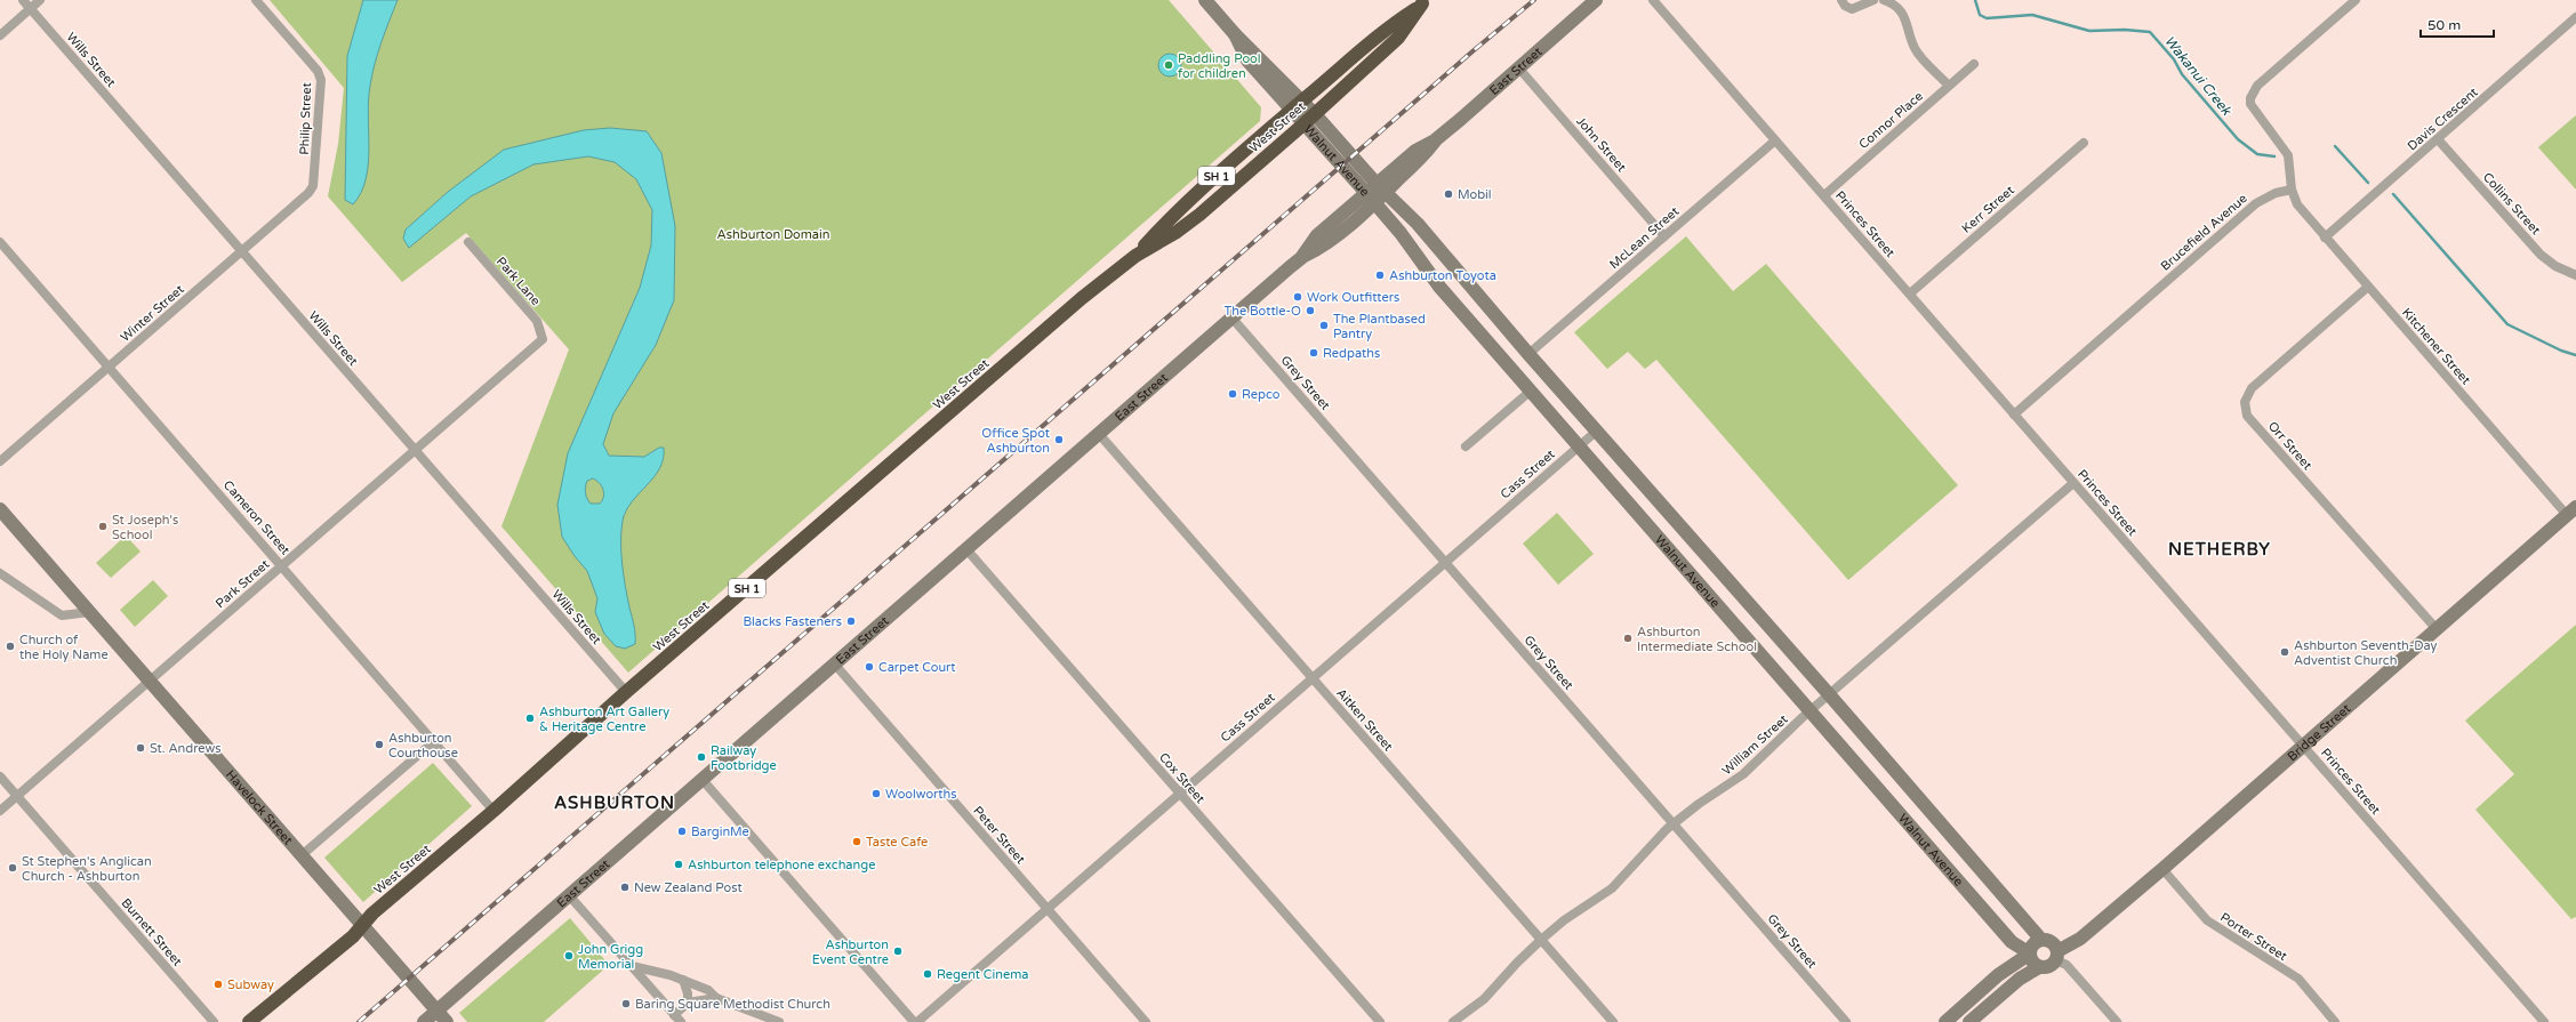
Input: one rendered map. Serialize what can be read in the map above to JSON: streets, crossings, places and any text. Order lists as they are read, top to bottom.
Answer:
{
  "streets": {
    "highway": ["West Street", "SH 1"],
    "street": [
      "Wills Street",
      "East Street",
      "Philip Street",
      "Davis Crescent",
      "Connor Place",
      "John Street",
      "Walnut Avenue",
      "Collins Street",
      "Kerr Street",
      "Princes Street",
      "Brucefield Avenue",
      "McLean Street",
      "Park Lane",
      "Winter Street",
      "Kitchener Street",
      "Grey Street",
      "Orr Street",
      "Cass Street",
      "Cameron Street",
      "Park Street",
      "Aitken Street",
      "Bridge Street",
      "William Street",
      "Cox Street",
      "Havelock Street",
      "Peter Street",
      "Burnett Street",
      "Porter Street"
    ]
  },
  "crossings": [
    ["Wills Street", "West Street"],
    ["Wills Street", "Winter Street"],
    ["Wills Street", "Park Street"],
    ["East Street", "John Street"],
    ["East Street", "Walnut Avenue"],
    ["East Street", "Grey Street"],
    ["East Street", "Aitken Street"],
    ["East Street", "Cox Street"],
    ["East Street", "Havelock Street"],
    ["East Street", "Peter Street"],
    ["Philip Street", "Winter Street"],
    ["Davis Crescent", "Collins Street"],
    ["Davis Crescent", "Kitchener Street"],
    ["Connor Place", "Princes Street"],
    ["West Street", "Walnut Avenue"],
    ["West Street", "Cameron Street"],
    ["West Street", "Havelock Street"],
    ["John Street", "McLean Street"],
    ["Walnut Avenue", "McLean Street"],
    ["Walnut Avenue", "Cass Street"],
    ["Walnut Avenue", "Bridge Street"],
    ["Walnut Avenue", "William Street"],
    ["Kerr Street", "Princes Street"],
    ["Princes Street", "Brucefield Avenue"],
    ["Princes Street", "McLean Street"],
    ["Princes Street", "Bridge Street"],
    ["Princes Street", "William Street"],
    ["Brucefield Avenue", "Kitchener Street"],
    ["Park Lane", "Park Street"],
    ["Winter Street", "Cameron Street"],
    ["Kitchener Street", "Orr Street"],
    ["Kitchener Street", "Bridge Street"],
    ["Grey Street", "Cass Street"],
    ["Grey Street", "William Street"],
    ["Orr Street", "Bridge Street"],
    ["Cass Street", "Aitken Street"],
    ["Cass Street", "Cox Street"],
    ["Cass Street", "Peter Street"],
    ["Cameron Street", "Park Street"],
    ["Park Street", "Havelock Street"],
    ["Park Street", "Burnett Street"],
    ["Aitken Street", "William Street"],
    ["Bridge Street", "Porter Street"]
  ],
  "districts": ["NETHERBY", "ASHBURTON"],
  "water": ["Wakanui Creek"],
  "parks": ["Ashburton Domain"],
  "places": [
    "Paddling Pool for children",
    "Mobil",
    "Ashburton Toyota",
    "Work Outfitters",
    "The Bottle-O",
    "The Plantbased Pantry",
    "Redpaths",
    "Repco",
    "Office Spot Ashburton",
    "St Joseph's School",
    "Blacks Fasteners",
    "Ashburton Intermediate School",
    "Church of the Holy Name",
    "Ashburton Seventh-Day Adventist Church",
    "Carpet Court",
    "Ashburton Art Gallery & Heritage Centre",
    "Ashburton Courthouse",
    "St. Andrews",
    "Railway Footbridge",
    "Woolworths",
    "BarginMe",
    "Taste Cafe",
    "Ashburton telephone exchange",
    "St Stephen's Anglican Church - Ashburton",
    "New Zealand Post",
    "Ashburton Event Centre",
    "John Grigg Memorial",
    "Regent Cinema",
    "Subway",
    "Baring Square Methodist Church"
  ],
  "scale_bar": "50 m"
}
